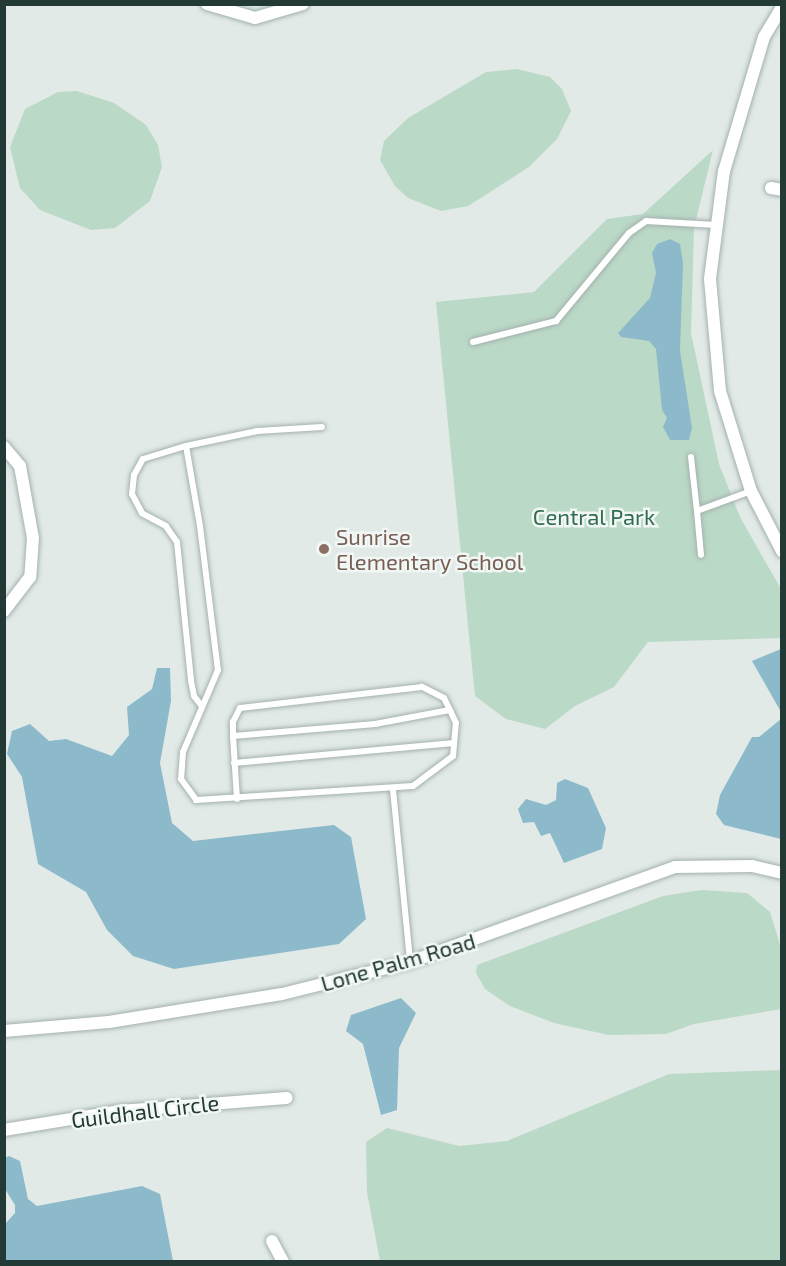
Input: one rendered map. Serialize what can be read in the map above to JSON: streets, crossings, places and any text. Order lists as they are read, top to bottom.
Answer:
{
  "streets": {
    "street": ["Lone Palm Road", "Guildhall Circle"]
  },
  "parks": ["Central Park"],
  "places": ["Sunrise Elementary School"]
}
